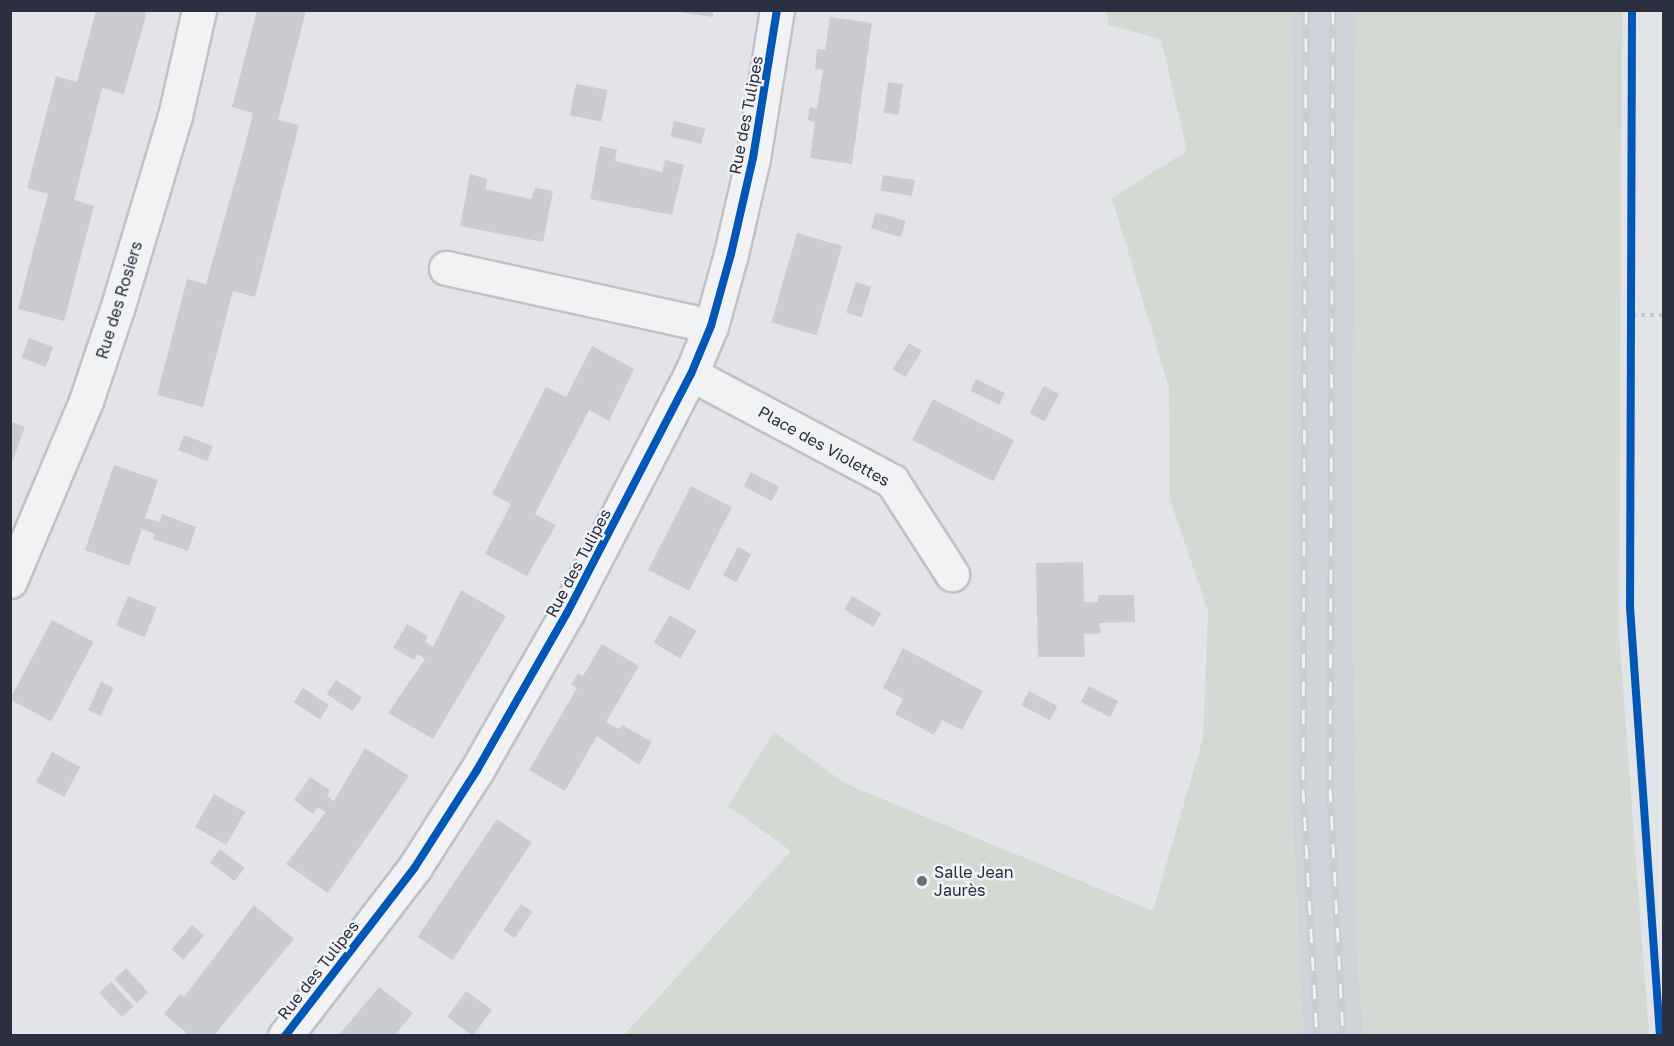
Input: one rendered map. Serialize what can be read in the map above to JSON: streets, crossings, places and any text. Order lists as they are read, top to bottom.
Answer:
{
  "streets": {
    "street": ["Rue des Tulipes", "Rue des Rosiers", "Place des Violettes"]
  },
  "crossings": [
    ["Rue des Tulipes", "Place des Violettes"]
  ],
  "places": ["Salle Jean Jaurès"]
}
